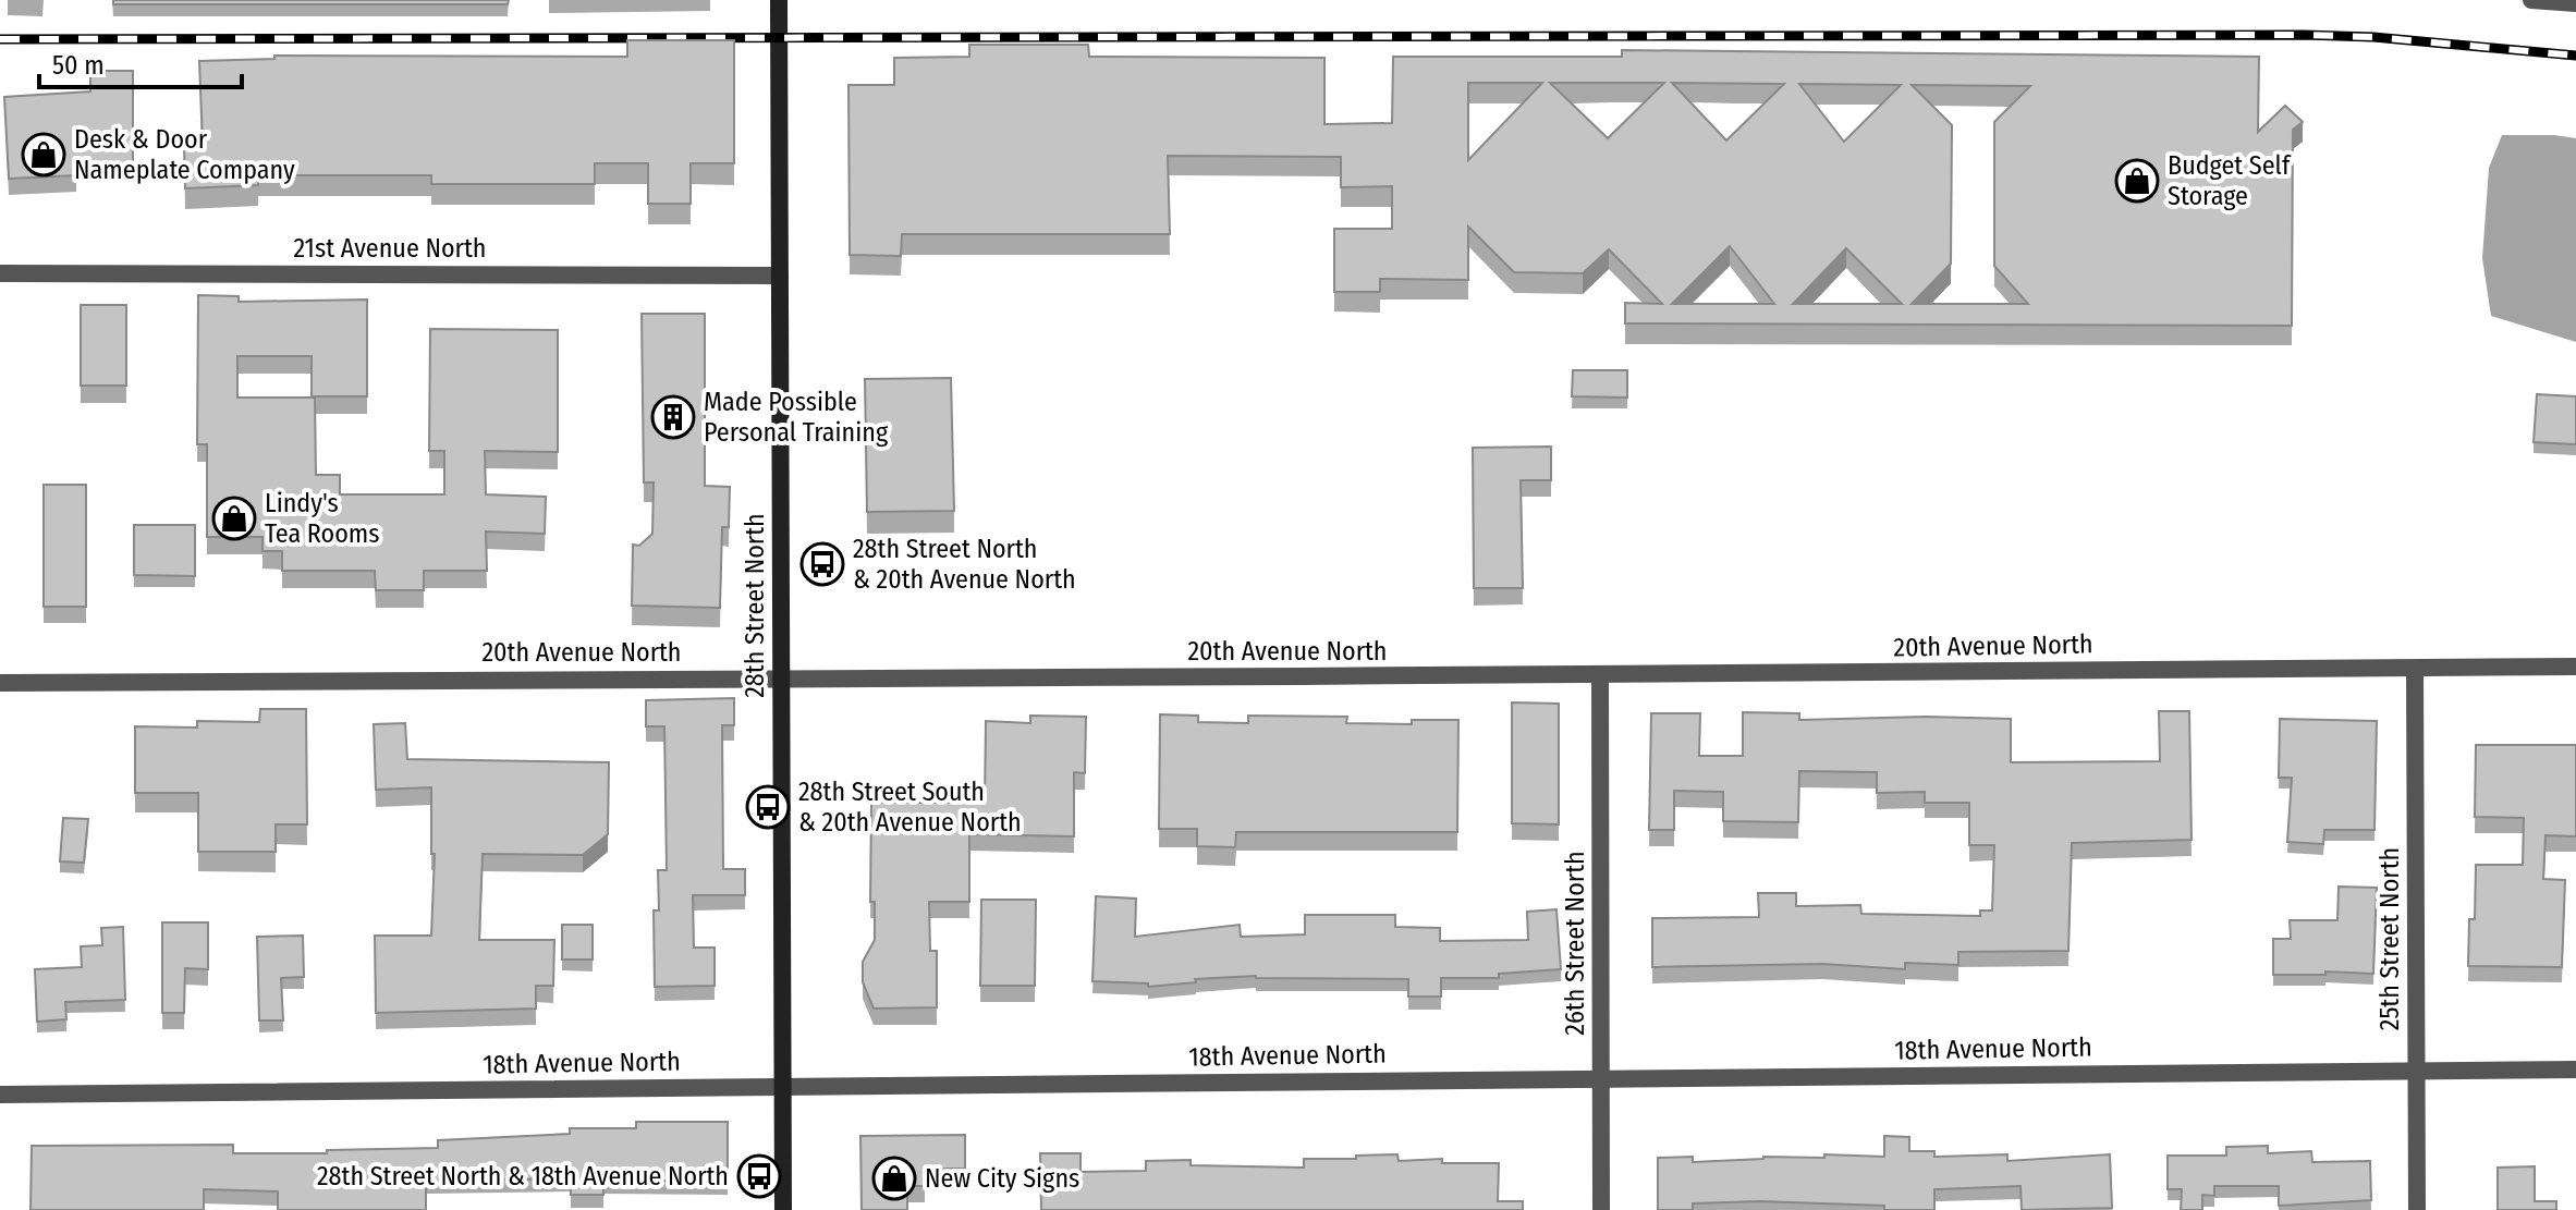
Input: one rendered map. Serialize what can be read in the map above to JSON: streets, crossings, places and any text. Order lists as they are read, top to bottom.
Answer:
{
  "streets": {
    "street": [
      "21st Avenue North",
      "28th Street North",
      "20th Avenue North",
      "25th Street North",
      "26th Street North",
      "18th Avenue North"
    ]
  },
  "crossings": [
    ["21st Avenue North", "28th Street North"],
    ["28th Street North", "20th Avenue North"],
    ["28th Street North", "18th Avenue North"],
    ["20th Avenue North", "25th Street North"],
    ["20th Avenue North", "26th Street North"],
    ["25th Street North", "18th Avenue North"],
    ["26th Street North", "18th Avenue North"]
  ],
  "places": {
    "shop": [
      "Desk & Door Nameplate Company",
      "Budget Self Storage",
      "Lindy's Tea Rooms",
      "New City Signs"
    ],
    "building": ["Made Possible Personal Training"],
    "bus stop": ["28th Street North & 20th Avenue North", "28th Street South & 20th Avenue North", "28th Street North & 18th Avenue North"]
  },
  "scale_bar": "50 m"
}
